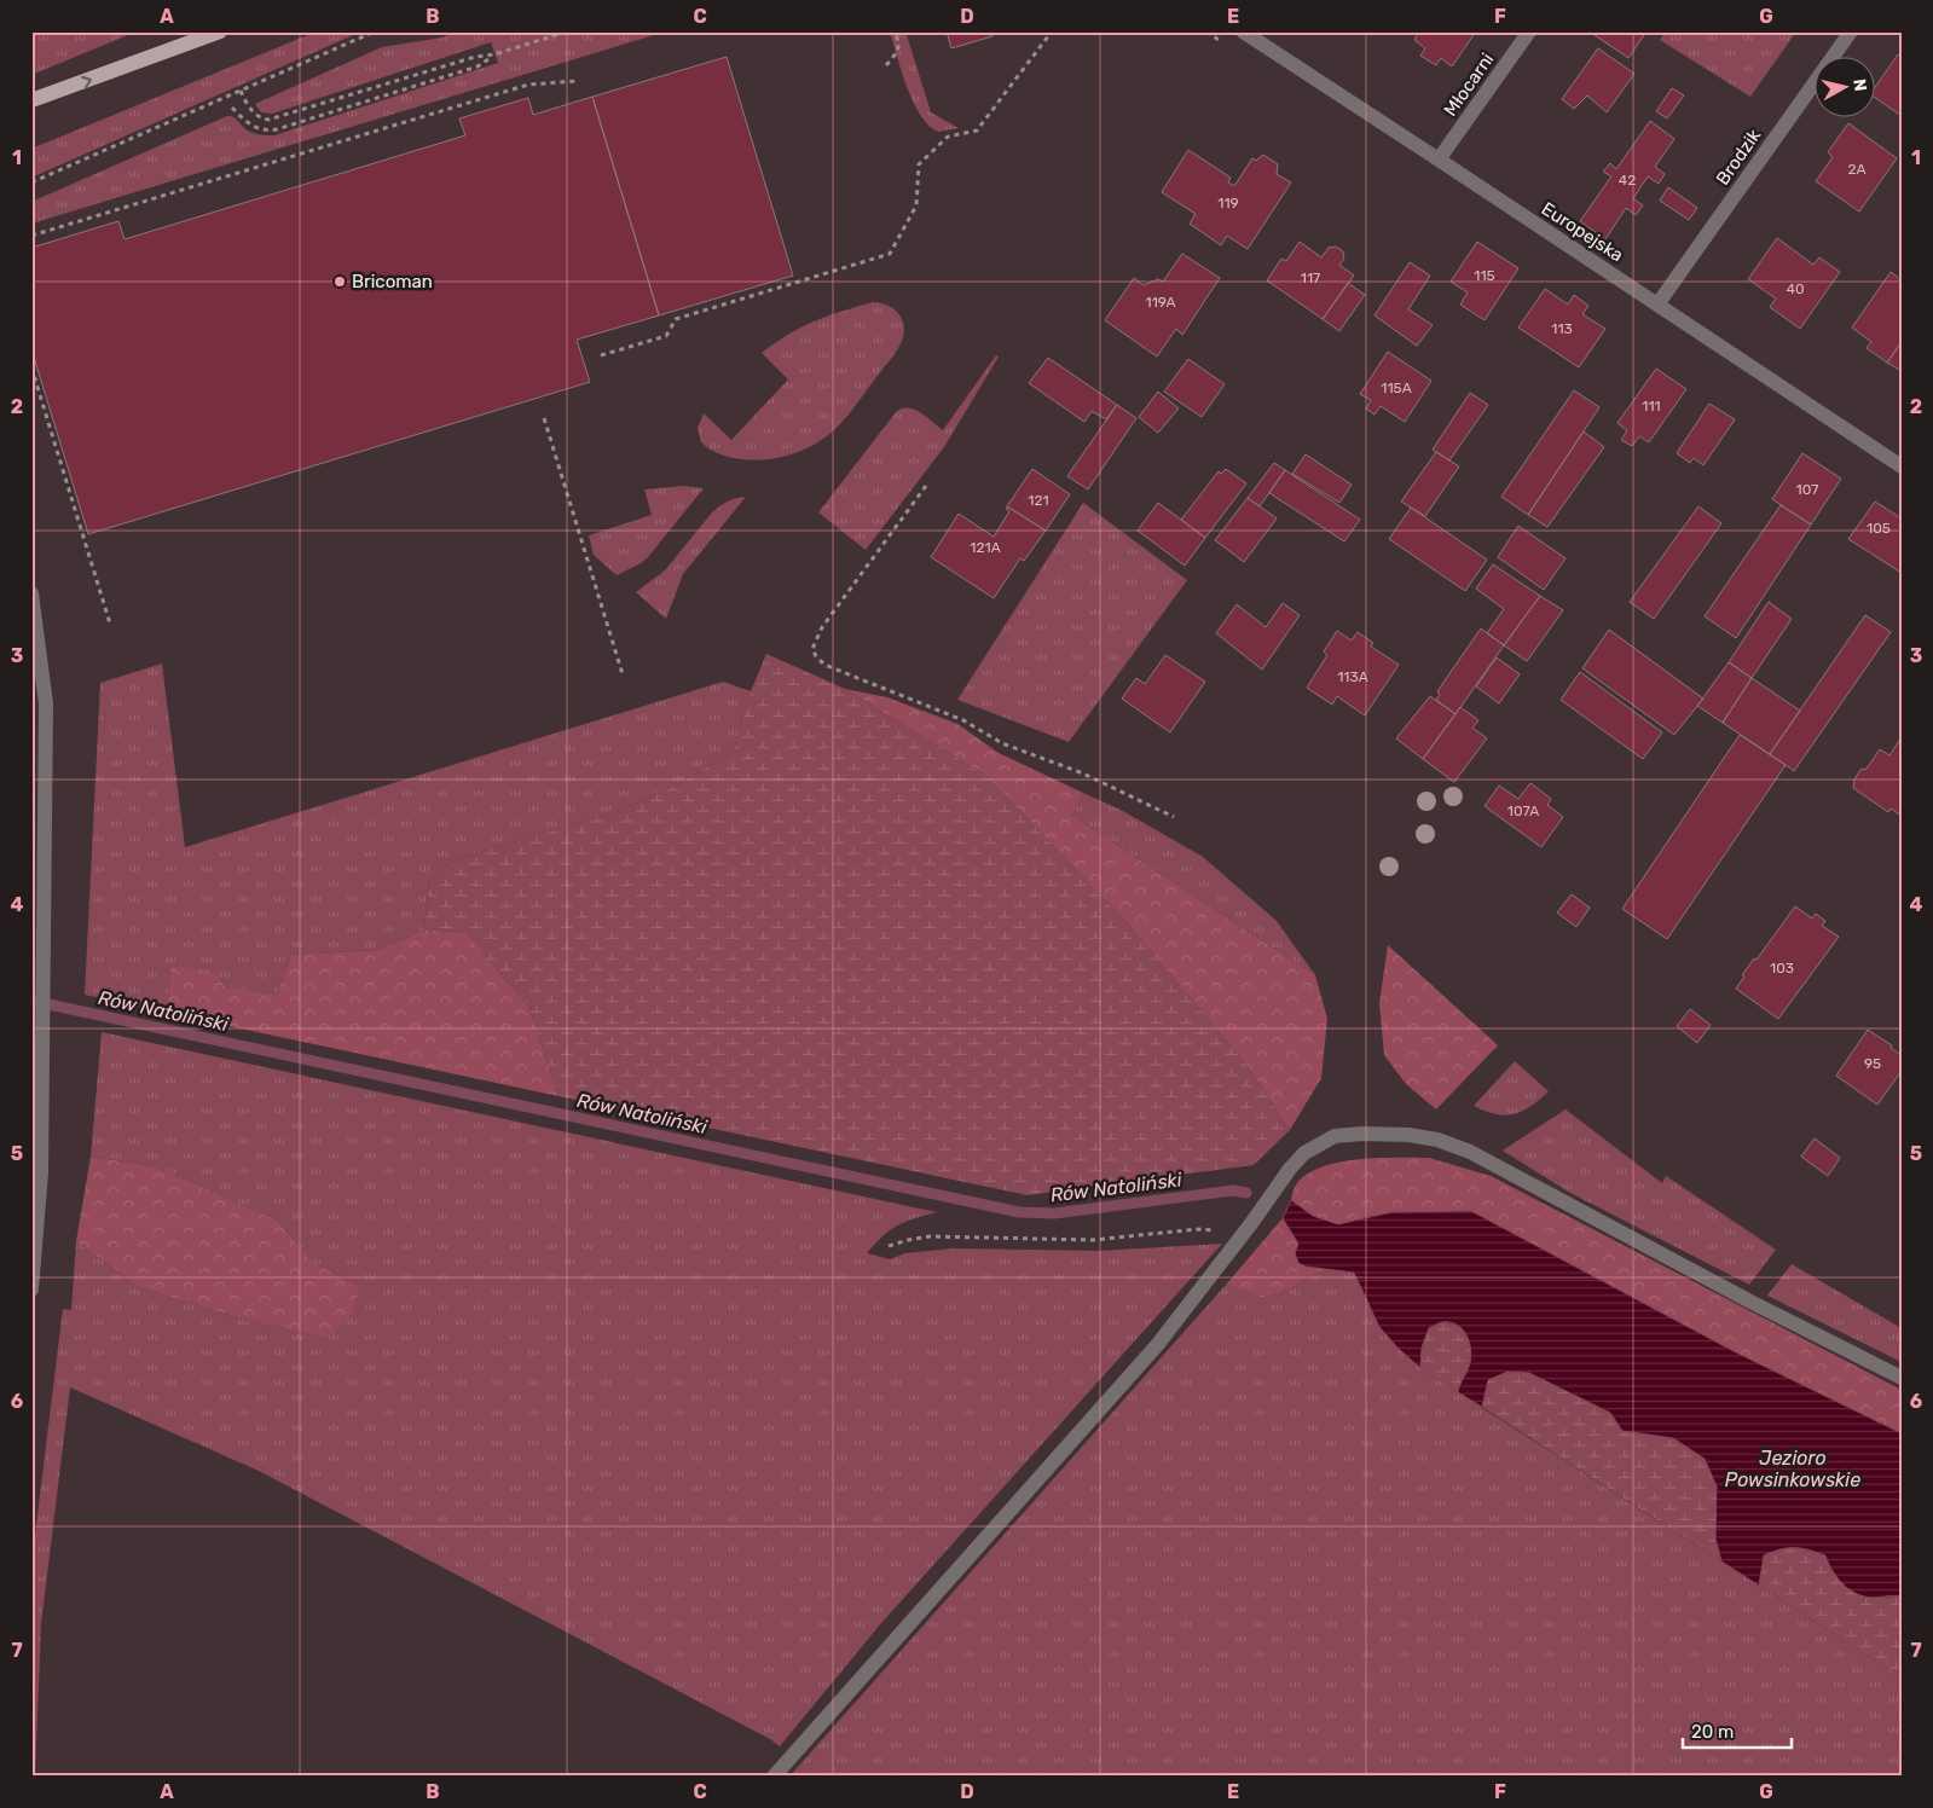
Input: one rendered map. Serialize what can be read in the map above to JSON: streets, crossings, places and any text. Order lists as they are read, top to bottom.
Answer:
{
  "streets": {
    "street": ["Młocarni", "Brodzik", "Europejska"]
  },
  "crossings": [
    ["Młocarni", "Europejska"],
    ["Brodzik", "Europejska"]
  ],
  "water": ["Rów Natoliński", "Jezioro Powsinkowskie"],
  "places": ["Bricoman"],
  "house_numbers": [
    "2A",
    "42",
    "119",
    "115",
    "117",
    "40",
    "119A",
    "113",
    "115A",
    "111",
    "107",
    "121",
    "105",
    "121A",
    "113A",
    "107A",
    "103",
    "95"
  ],
  "scale_bar": "20 m",
  "north": "right",
  "grid": {
    "columns": [
      "A",
      "B",
      "C",
      "D",
      "E",
      "F",
      "G"
    ],
    "rows": [
      "1",
      "2",
      "3",
      "4",
      "5",
      "6",
      "7"
    ]
  }
}
